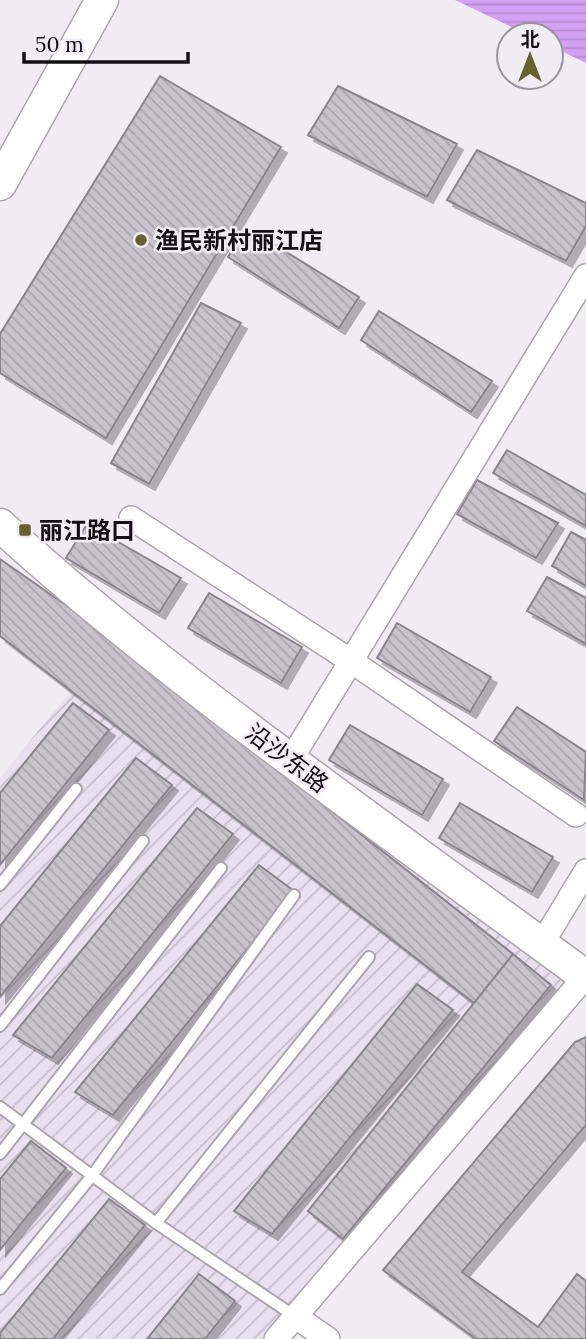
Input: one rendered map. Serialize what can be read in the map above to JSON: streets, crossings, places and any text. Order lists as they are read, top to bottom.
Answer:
{
  "streets": {
    "street": ["沿沙东路"]
  },
  "places": {
    "other": ["渔民新村丽江店"],
    "transit": ["丽江路口"]
  },
  "scale_bar": "50 m",
  "north": "top"
}
